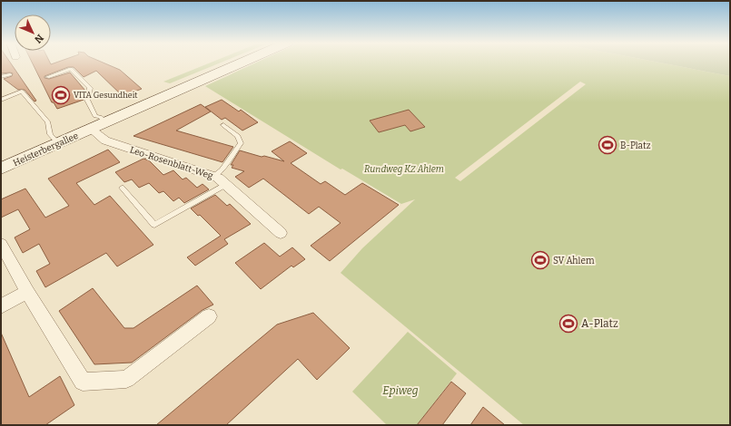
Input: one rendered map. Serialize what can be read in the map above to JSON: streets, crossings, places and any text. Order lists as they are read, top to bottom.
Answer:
{
  "streets": {
    "main road": ["Heisterbergallee"],
    "street": ["Leo-Rosenblatt-Weg"]
  },
  "crossings": [
    ["Heisterbergallee", "Leo-Rosenblatt-Weg"]
  ],
  "parks": ["Rundweg KZ Ahlem", "Epiweg"],
  "places": {
    "sports": [
      "VITA Gesundheit",
      "B-Platz",
      "SV Ahlem",
      "A-Platz"
    ]
  },
  "north": "bottom right"
}
